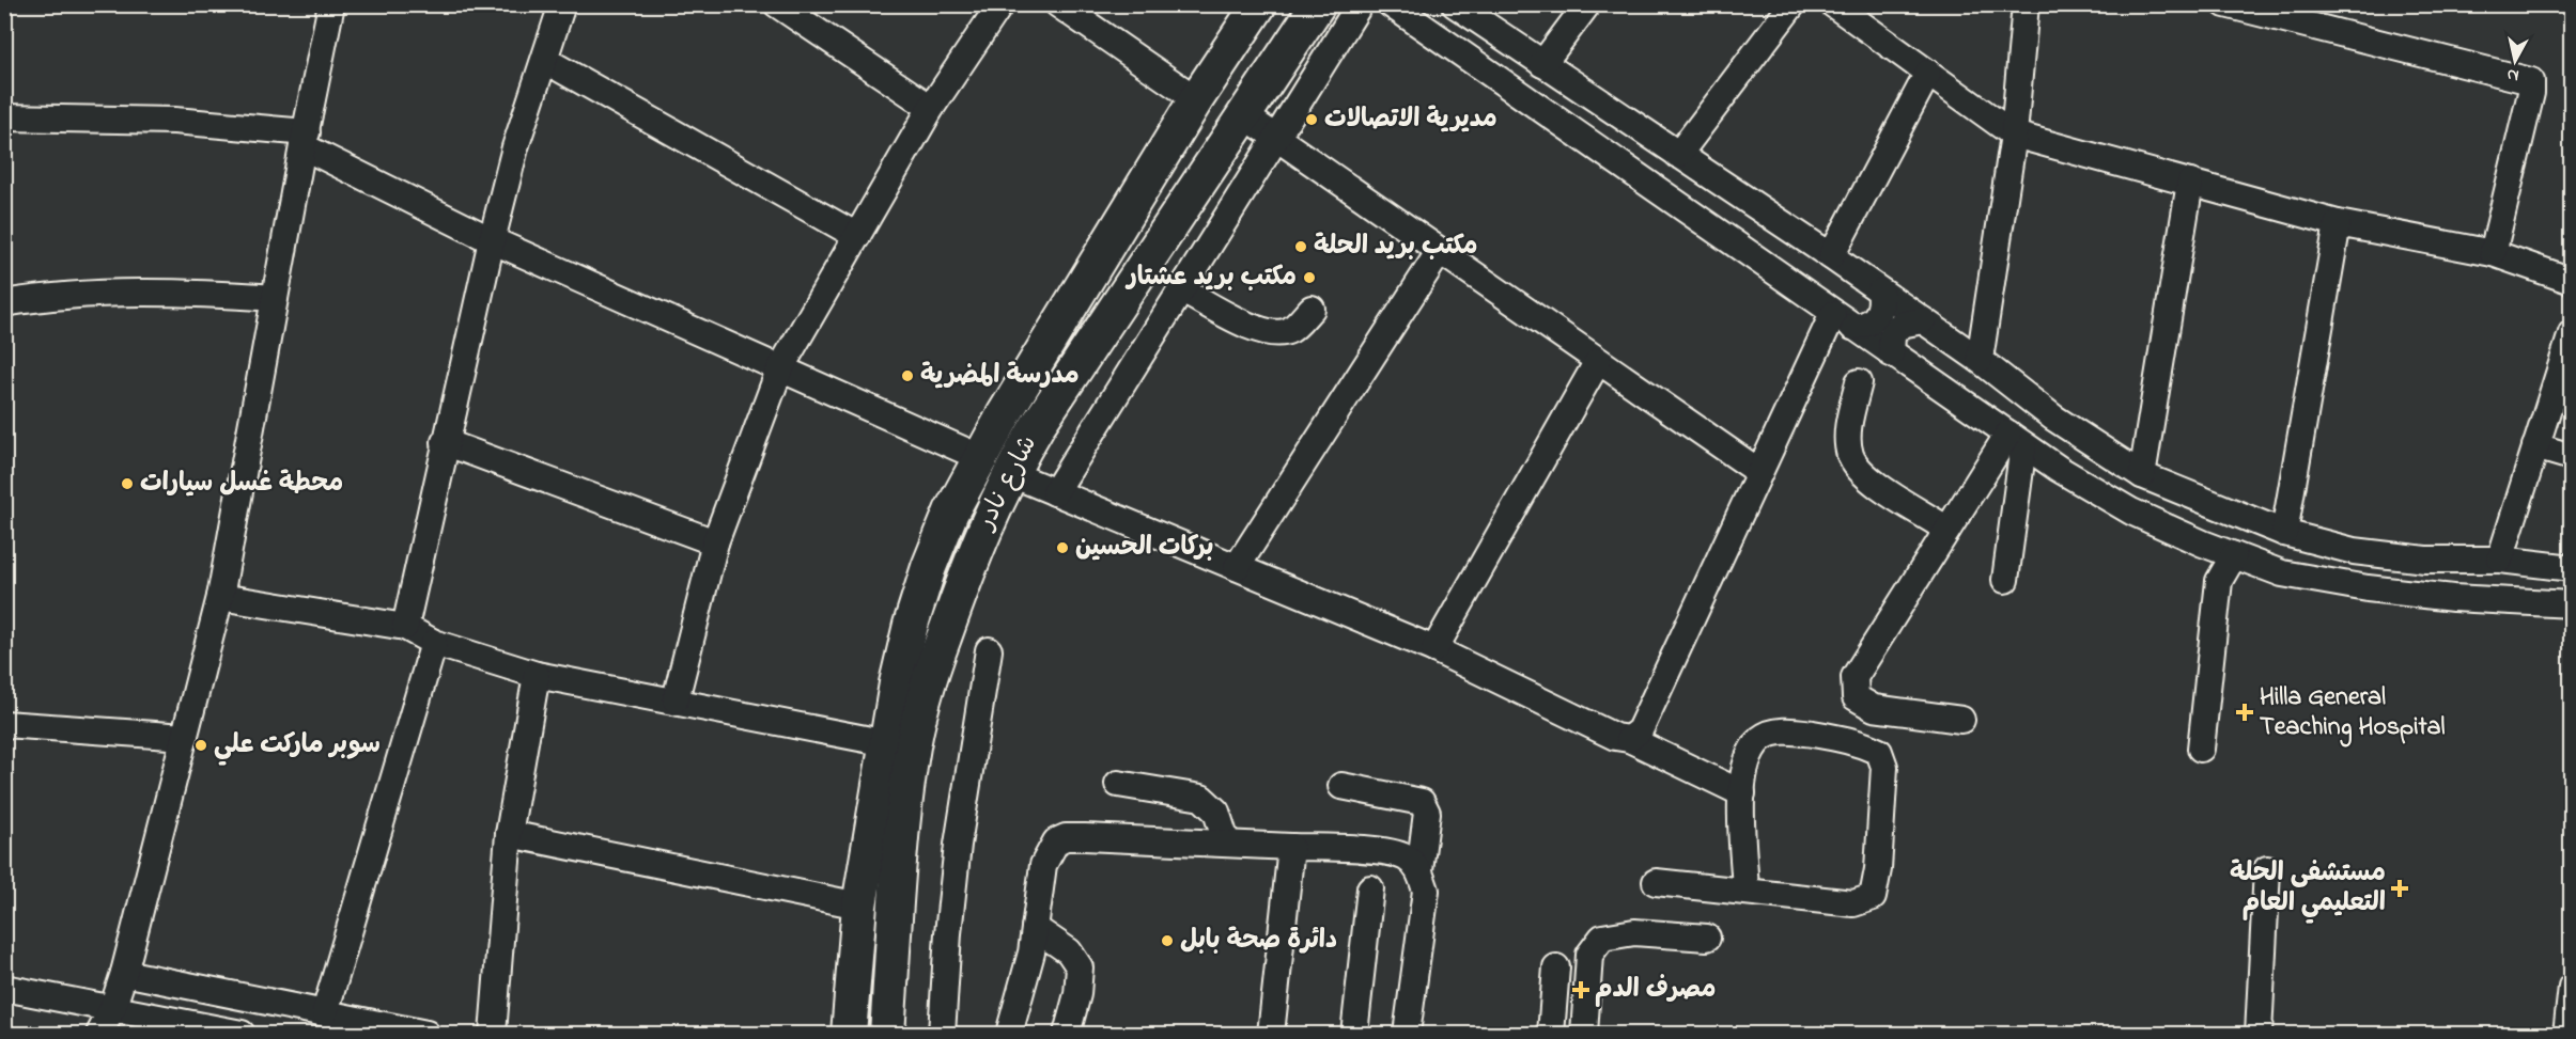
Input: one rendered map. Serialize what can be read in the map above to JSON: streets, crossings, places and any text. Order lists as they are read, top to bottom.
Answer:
{
  "streets": {
    "main road": ["شارع نادر"]
  },
  "places": {
    "other": [
      "مديرية الاتصالات",
      "مكتب بريد الحلة",
      "مكتب بريد عشتار",
      "مدرسة المضرية",
      "محطة غسل سيارات",
      "بركات الحسين",
      "سوبر ماركت علي",
      "دائرة صحة بابل"
    ],
    "health": ["Hilla General Teaching Hospital", "مستشفى الحلة التعليمي العام", "مصرف الدم"]
  },
  "north": "bottom"
}
